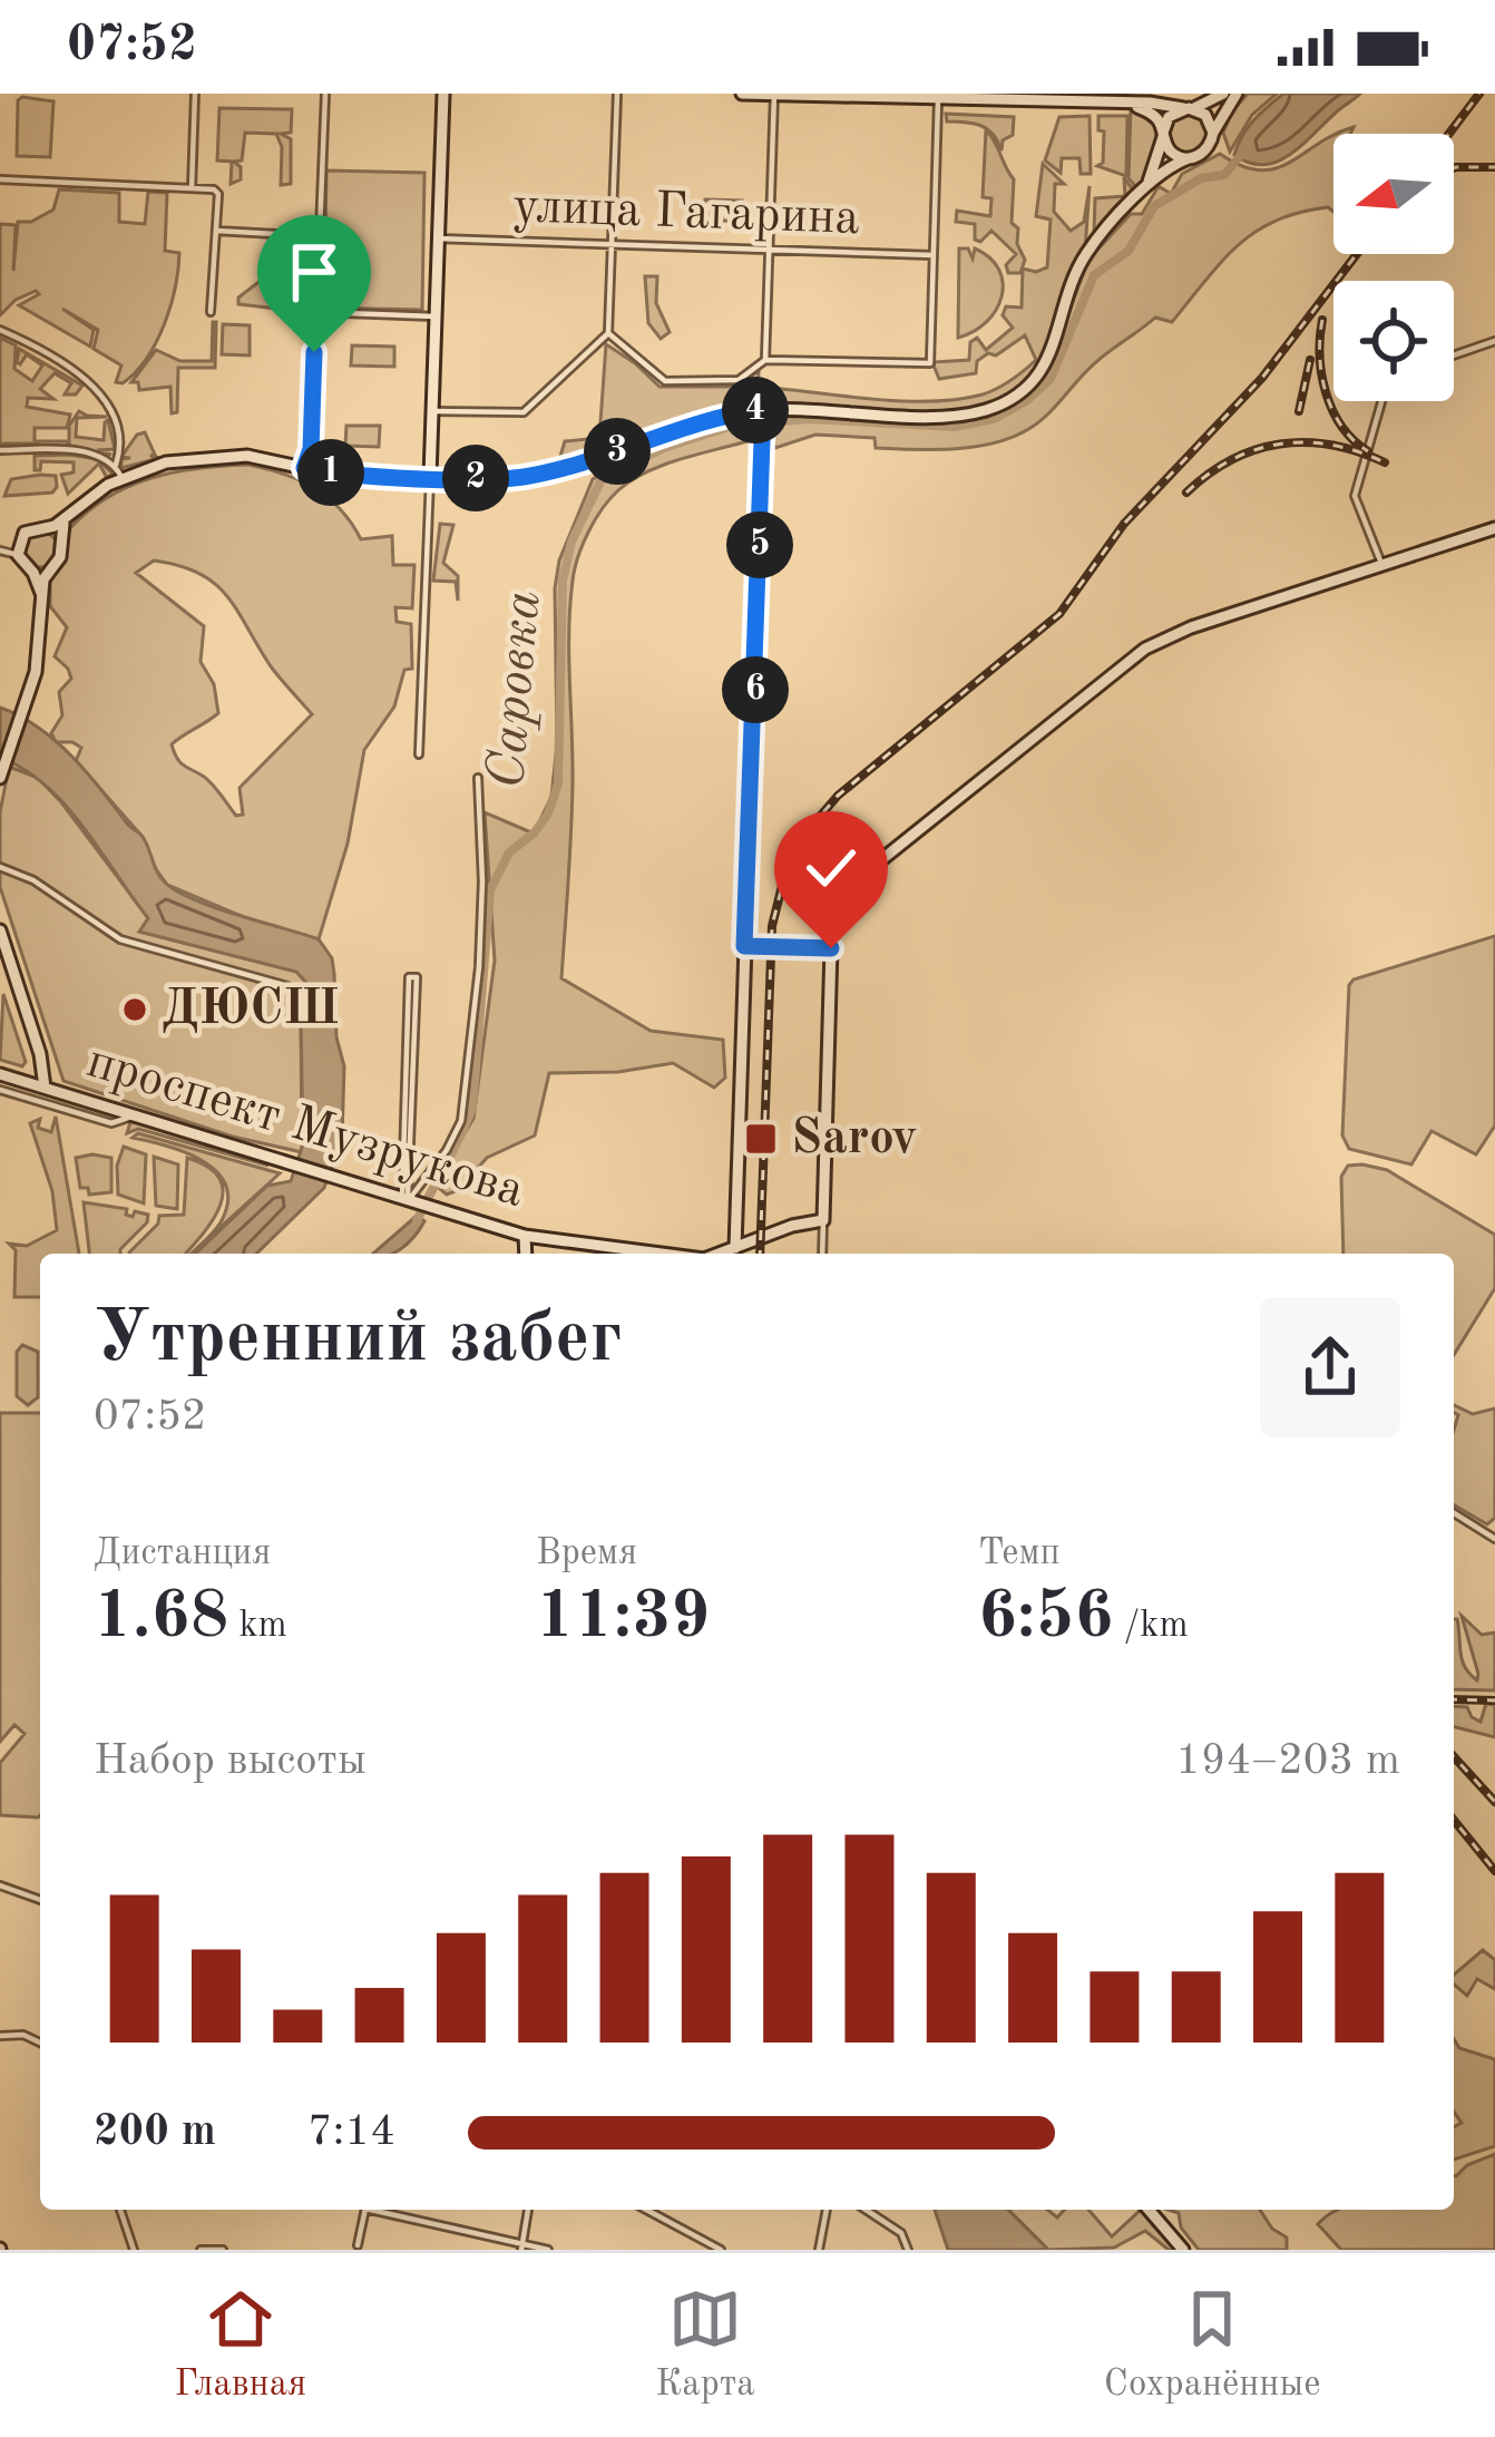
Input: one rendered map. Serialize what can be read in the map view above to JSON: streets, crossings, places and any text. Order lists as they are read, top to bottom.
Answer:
{
  "streets": {
    "street": ["улица Гагарина", "проспект Музрукова"]
  },
  "water": ["Саровка"],
  "places": {
    "other": ["ДЮСШ"],
    "transit": ["Sarov"]
  },
  "north": "left",
  "page": {
    "status": "07:52",
    "pins": [
      "4",
      "3",
      "1",
      "2",
      "5",
      "6"
    ],
    "heading": ["Утренний забег", "07:52"],
    "stats": [
      ["Дистанция", "1.68 km"],
      ["Время", "11:39"],
      ["Темп", "6:56 /km"]
    ],
    "chart": ["Набор высоты", "194–203 m"],
    "list": [
      {
        "name": "200 m",
        "note": "7:14"
      }
    ],
    "tabs": ["Главная", "Карта", "Сохранённые"]
  }
}
